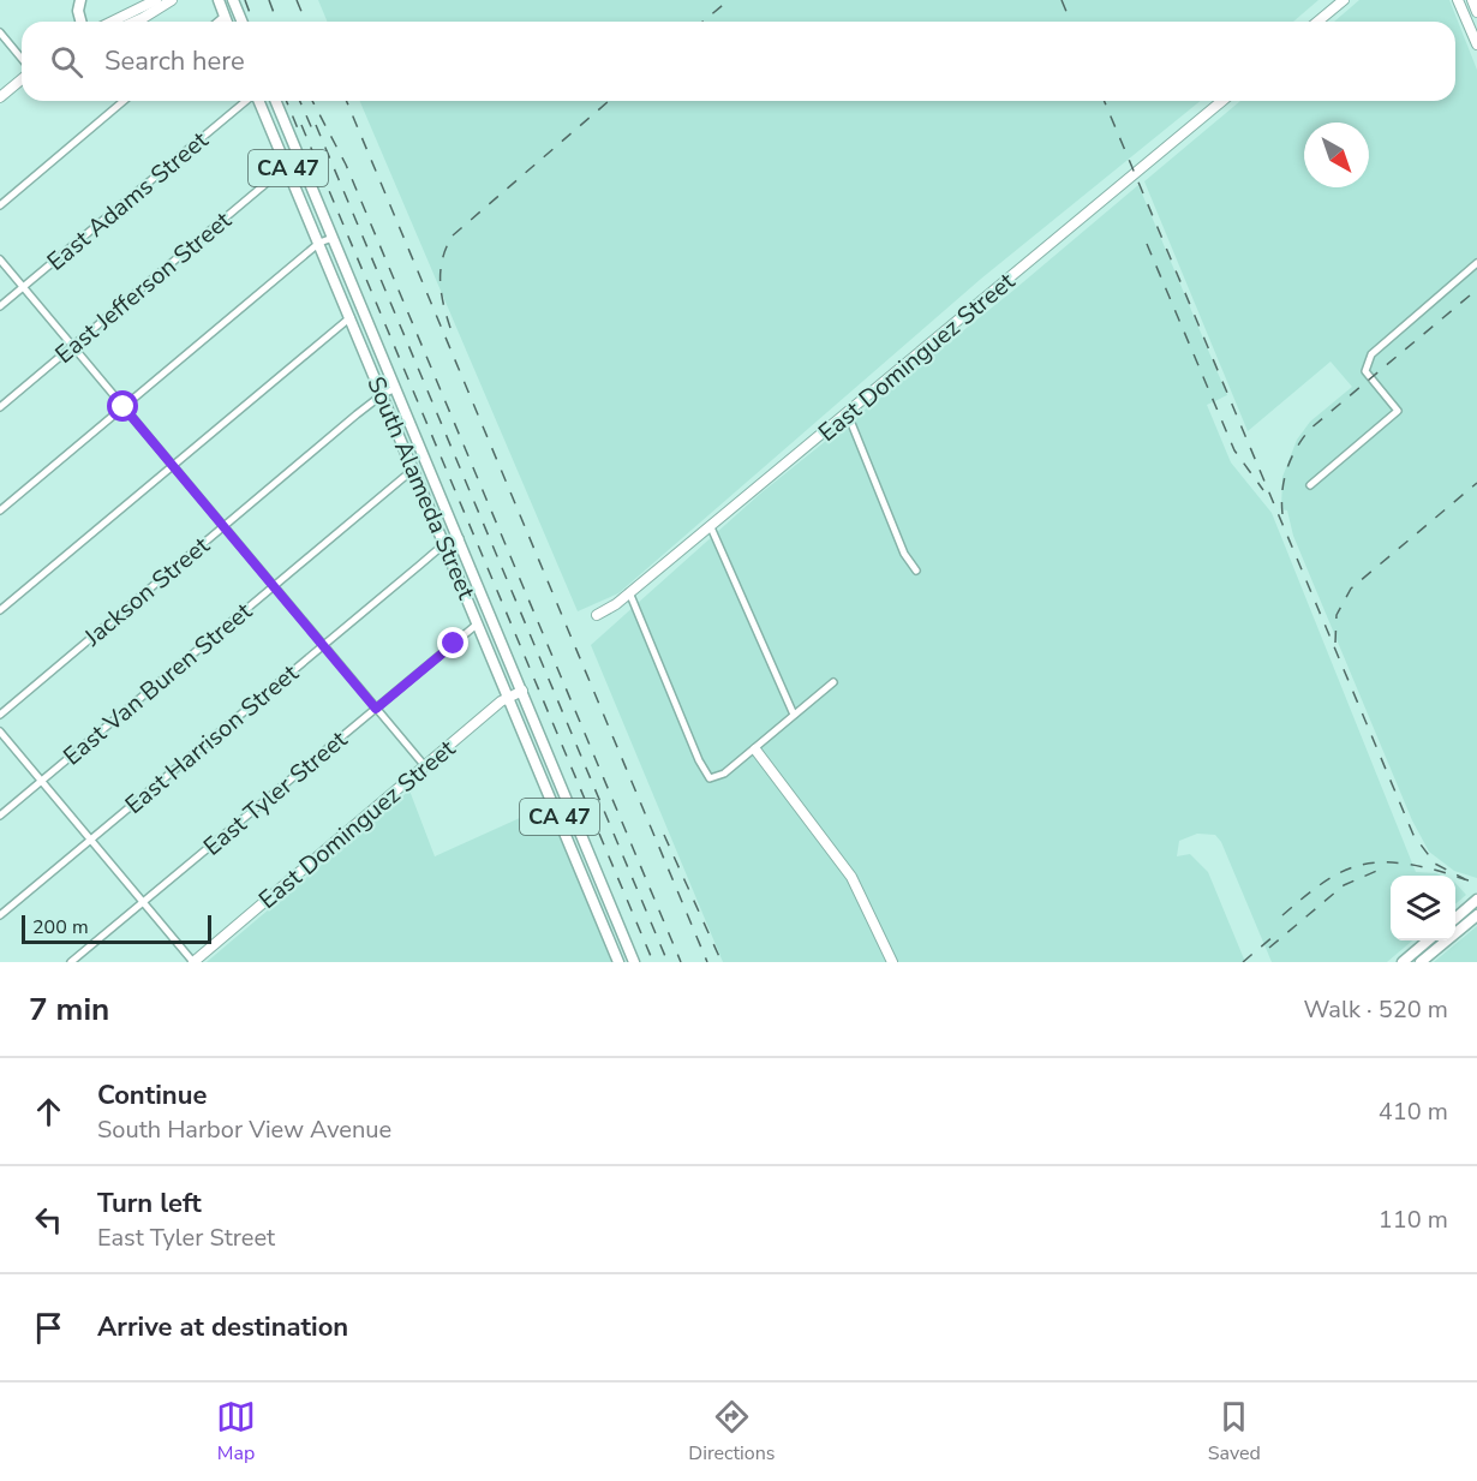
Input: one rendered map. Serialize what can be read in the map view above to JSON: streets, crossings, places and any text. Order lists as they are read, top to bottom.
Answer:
{
  "streets": {
    "main road": ["CA 47", "South Alameda Street"],
    "street": [
      "East Adams Street",
      "East Jefferson Street",
      "East Dominguez Street",
      "Jackson Street",
      "East Van Buren Street",
      "East Harrison Street",
      "East Tyler Street"
    ]
  },
  "crossings": [
    ["East Jefferson Street", "South Alameda Street"],
    ["East Dominguez Street", "South Alameda Street"],
    ["South Alameda Street", "Jackson Street"],
    ["South Alameda Street", "East Van Buren Street"],
    ["South Alameda Street", "East Harrison Street"],
    ["South Alameda Street", "East Tyler Street"]
  ],
  "scale_bar": "200 m",
  "north": "bottom right",
  "page": {
    "search": "Search here",
    "scale": "200 m",
    "heading": ["7 min", "Walk · 520 m"],
    "list": [
      ["Continue", "South Harbor View Avenue", "410 m"],
      ["Turn left", "East Tyler Street", "110 m"],
      "Arrive at destination"
    ],
    "nav": ["Map", "Directions", "Saved"]
  }
}
